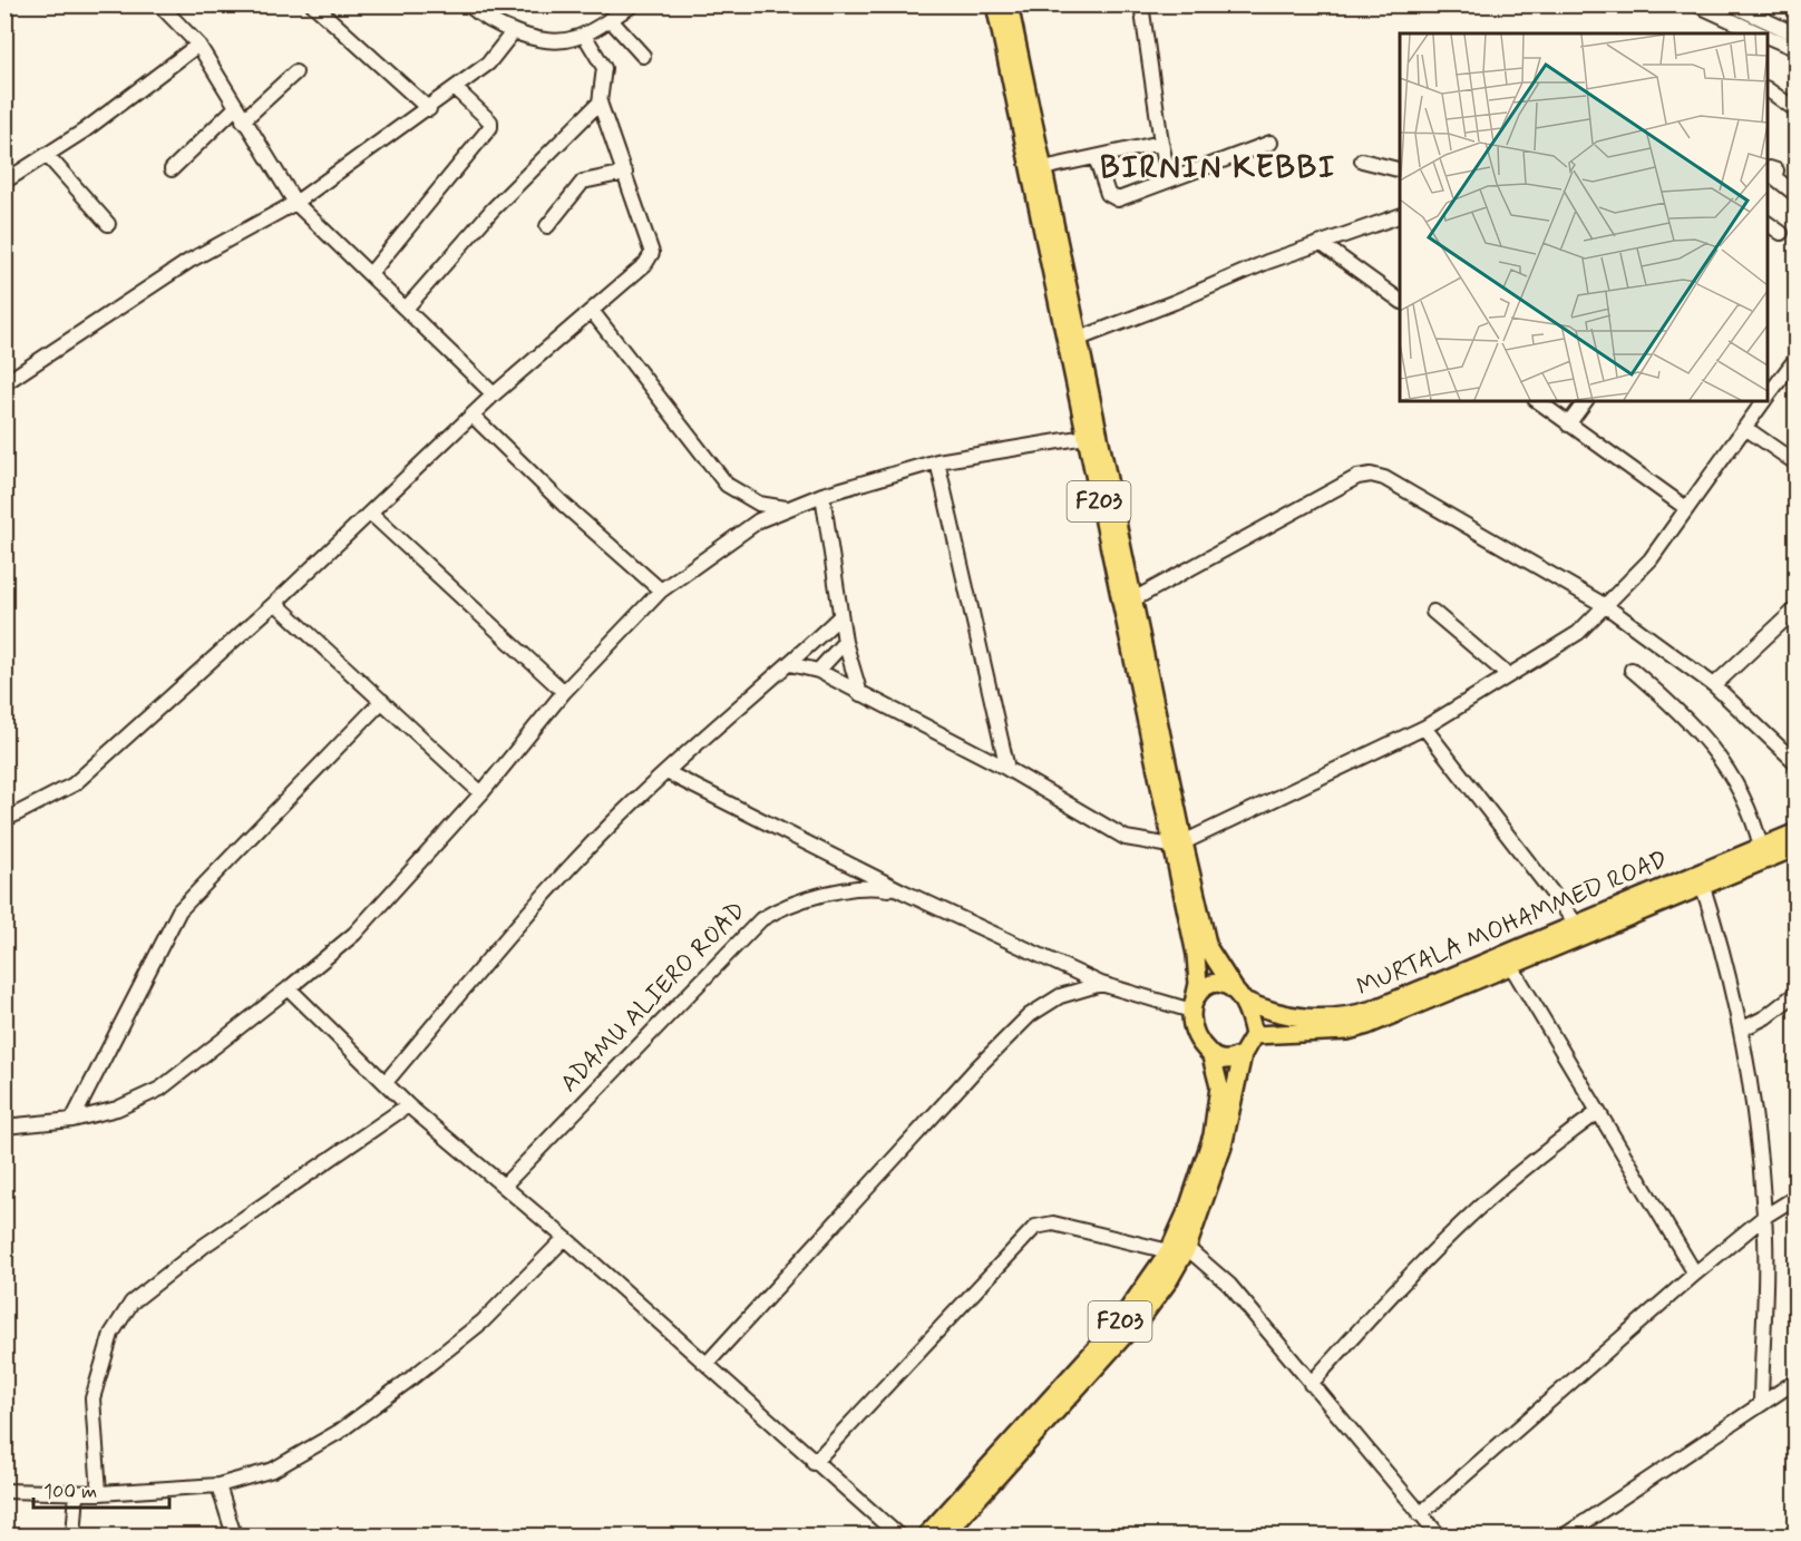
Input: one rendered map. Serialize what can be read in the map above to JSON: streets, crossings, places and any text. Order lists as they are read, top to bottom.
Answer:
{
  "streets": {
    "main road": ["F203", "MURTALA MOHAMMED ROAD"],
    "street": ["ADAMU ALIERO ROAD"]
  },
  "crossings": [
    ["F203", "MURTALA MOHAMMED ROAD"]
  ],
  "districts": ["BIRNIN KEBBI"],
  "scale_bar": "100 m"
}
